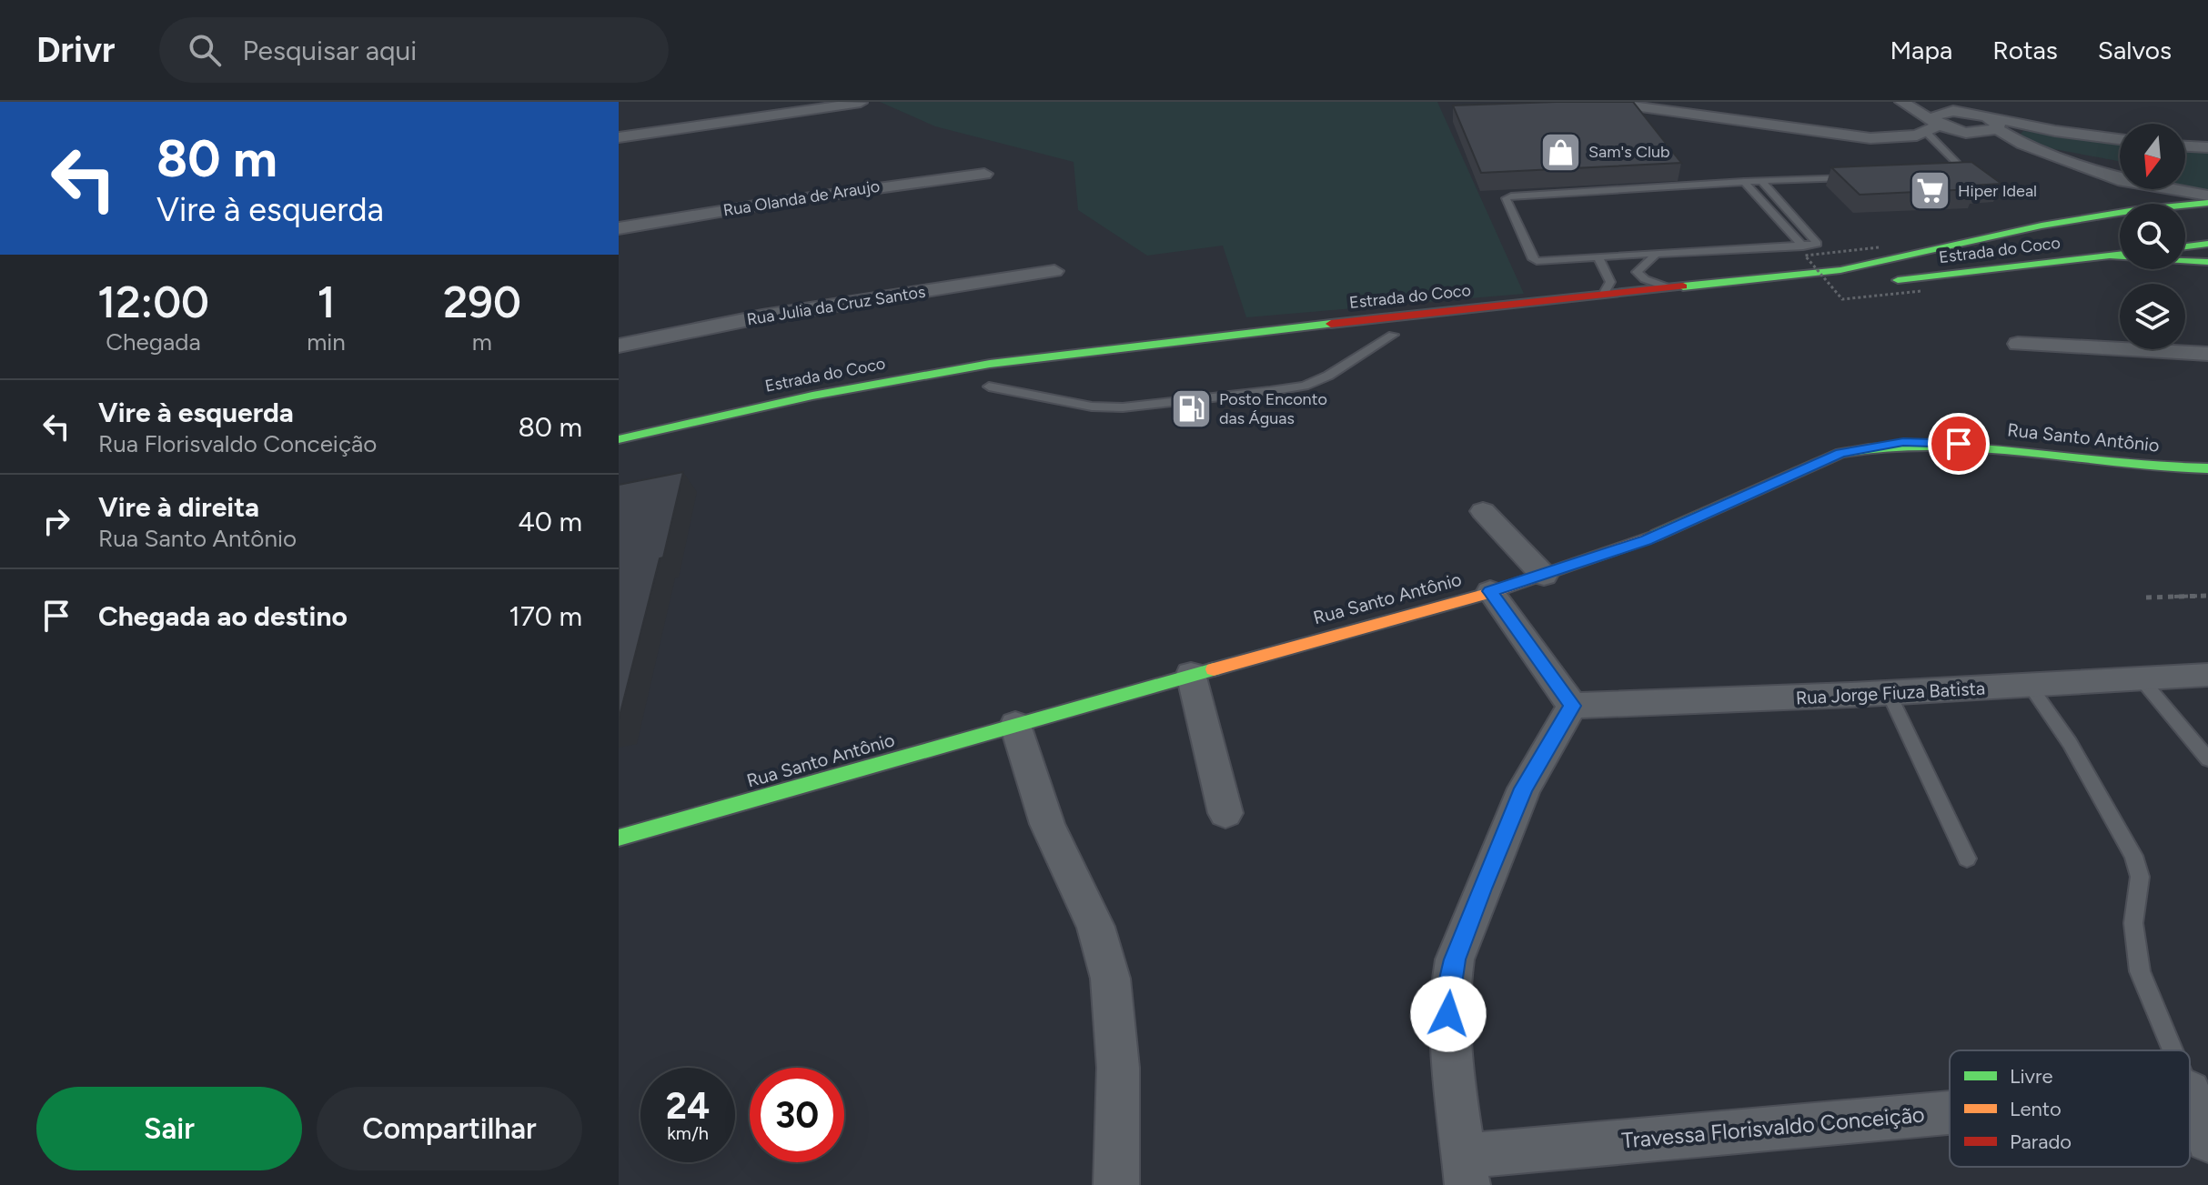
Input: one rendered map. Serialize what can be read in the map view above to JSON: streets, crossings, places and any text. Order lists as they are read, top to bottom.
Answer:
{
  "streets": {
    "main road": ["Estrada do Coco", "Rua Santo Antônio"],
    "street": [
      "Rua Olanda de Araujo",
      "Rua Julia da Cruz Santos",
      "Rua Jorge Fiuza Batista",
      "Travessa Florisvaldo Conceição"
    ]
  },
  "places": {
    "shop": ["Sam's Club"],
    "supermarket": ["Hiper Ideal"],
    "fuel station": ["Posto Enconto das Águas"]
  },
  "legend": ["Livre", "Lento", "Parado"],
  "north": "bottom",
  "page": {
    "header": "Drivr",
    "search": "Pesquisar aqui",
    "nav": ["Mapa", "Rotas", "Salvos"],
    "turn": ["80 m", "Vire à esquerda"],
    "eta": [
      "12:00",
      "Chegada",
      "1",
      "min",
      "290",
      "m"
    ],
    "list": [
      {
        "name": "Vire à esquerda",
        "note": "Rua Florisvaldo Conceição",
        "value": "80 m"
      },
      {
        "name": "Vire à direita",
        "note": "Rua Santo Antônio",
        "value": "40 m"
      },
      {
        "name": "Chegada ao destino",
        "value": "170 m"
      }
    ],
    "speed": "24 km/h",
    "limit": "30",
    "buttons": ["Sair", "Compartilhar"]
  }
}
